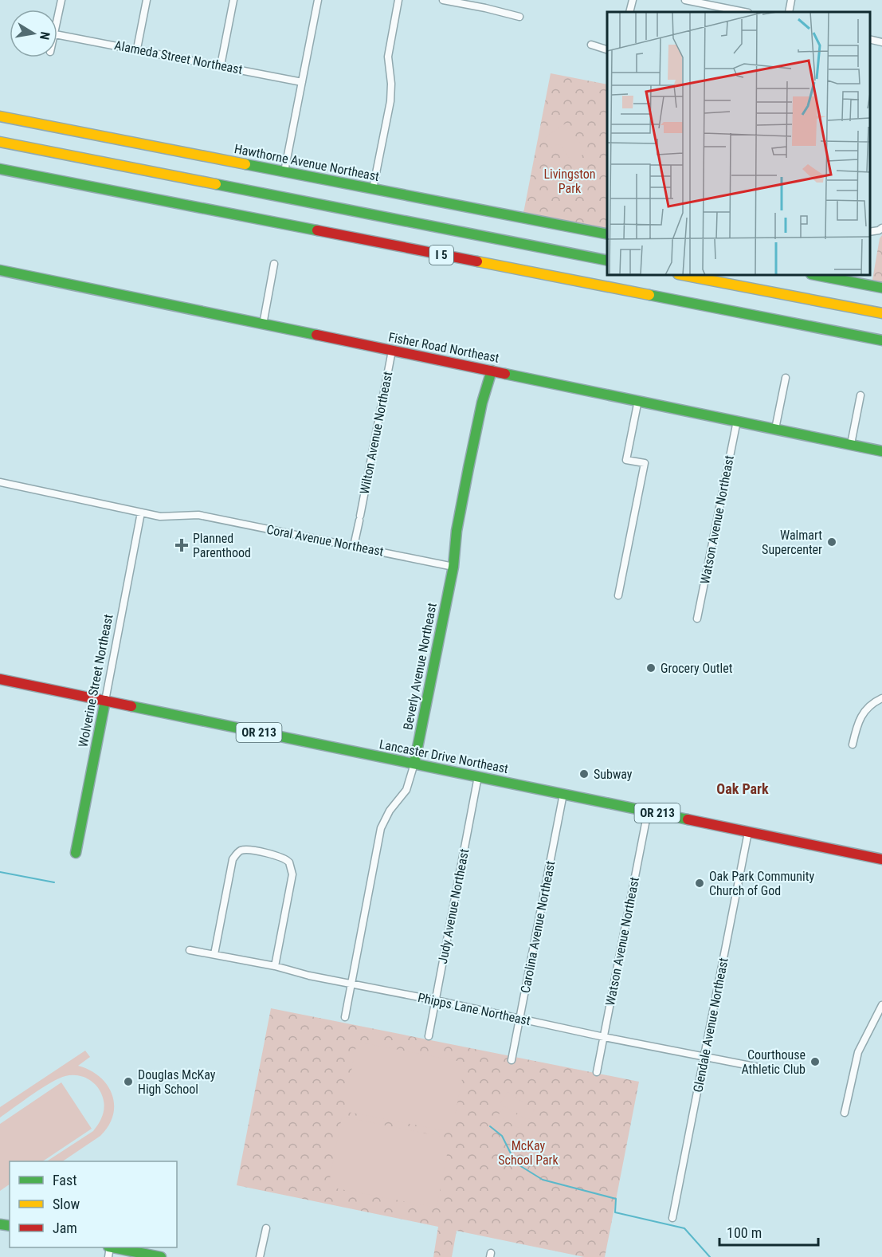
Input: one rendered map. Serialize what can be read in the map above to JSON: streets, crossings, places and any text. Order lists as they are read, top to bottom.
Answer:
{
  "streets": {
    "main road": [
      "Hawthorne Avenue Northeast",
      "I 5",
      "Fisher Road Northeast",
      "Beverly Avenue Northeast",
      "Wolverine Street Northeast",
      "OR 213",
      "Lancaster Drive Northeast"
    ],
    "street": [
      "Alameda Street Northeast",
      "Wilton Avenue Northeast",
      "Watson Avenue Northeast",
      "Coral Avenue Northeast",
      "Judy Avenue Northeast",
      "Carolina Avenue Northeast",
      "Phipps Lane Northeast",
      "Glendale Avenue Northeast"
    ]
  },
  "crossings": [
    ["Fisher Road Northeast", "Wilton Avenue Northeast"],
    ["Fisher Road Northeast", "Watson Avenue Northeast"],
    ["Fisher Road Northeast", "Beverly Avenue Northeast"],
    ["Wilton Avenue Northeast", "Coral Avenue Northeast"],
    ["Watson Avenue Northeast", "Lancaster Drive Northeast"],
    ["Watson Avenue Northeast", "Phipps Lane Northeast"],
    ["Coral Avenue Northeast", "Beverly Avenue Northeast"],
    ["Coral Avenue Northeast", "Wolverine Street Northeast"],
    ["Beverly Avenue Northeast", "Lancaster Drive Northeast"],
    ["Beverly Avenue Northeast", "Phipps Lane Northeast"],
    ["Wolverine Street Northeast", "Lancaster Drive Northeast"],
    ["Lancaster Drive Northeast", "Judy Avenue Northeast"],
    ["Lancaster Drive Northeast", "Carolina Avenue Northeast"],
    ["Lancaster Drive Northeast", "Glendale Avenue Northeast"],
    ["Judy Avenue Northeast", "Phipps Lane Northeast"],
    ["Carolina Avenue Northeast", "Phipps Lane Northeast"],
    ["Phipps Lane Northeast", "Glendale Avenue Northeast"]
  ],
  "districts": ["Oak Park"],
  "parks": ["Livingston Park", "McKay School Park"],
  "places": {
    "other": [
      "Walmart Supercenter",
      "Grocery Outlet",
      "Subway",
      "Oak Park Community Church of God",
      "Courthouse Athletic Club",
      "Douglas McKay High School"
    ],
    "health": ["Planned Parenthood"]
  },
  "legend": ["Fast", "Slow", "Jam"],
  "scale_bar": "100 m",
  "north": "right"
}
